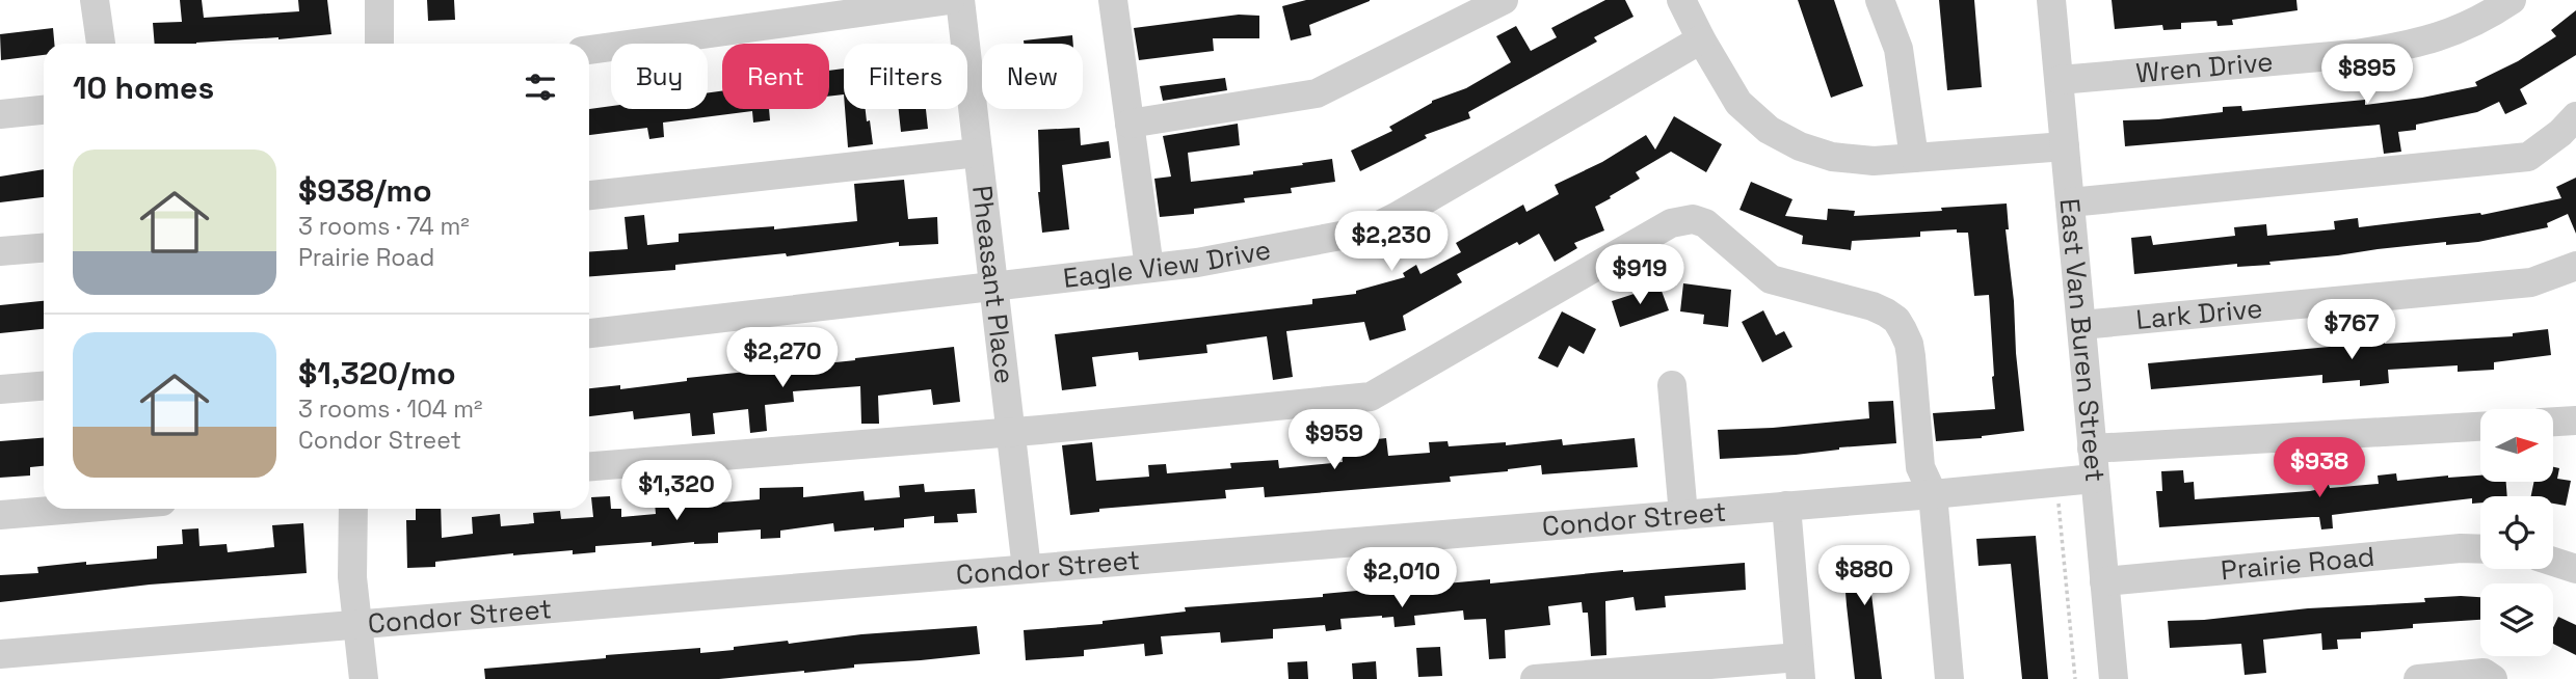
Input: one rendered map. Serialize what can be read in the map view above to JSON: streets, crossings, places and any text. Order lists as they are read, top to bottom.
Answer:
{
  "streets": {
    "street": [
      "Wren Drive",
      "Eagle View Drive",
      "Pheasant Place",
      "Lark Drive",
      "East Van Buren Street",
      "Condor Street",
      "Prairie Road"
    ]
  },
  "crossings": [
    ["Wren Drive", "East Van Buren Street"],
    ["Eagle View Drive", "Pheasant Place"],
    ["Pheasant Place", "Condor Street"],
    ["Lark Drive", "East Van Buren Street"],
    ["East Van Buren Street", "Condor Street"],
    ["East Van Buren Street", "Prairie Road"]
  ],
  "north": "right",
  "page": {
    "price": [
      "$895",
      "$2,230",
      "$919",
      "$767",
      "$2,270",
      "$959",
      "$938",
      "$1,320",
      "$880",
      "$2,010"
    ],
    "chip": [
      "Buy",
      "Rent",
      "Filters",
      "New"
    ],
    "heading": "10 homes",
    "list": [
      {
        "name": "$938/mo",
        "note": "3 rooms · 74 m² · Prairie Road"
      },
      {
        "name": "$1,320/mo",
        "note": "3 rooms · 104 m² · Condor Street"
      }
    ]
  }
}
